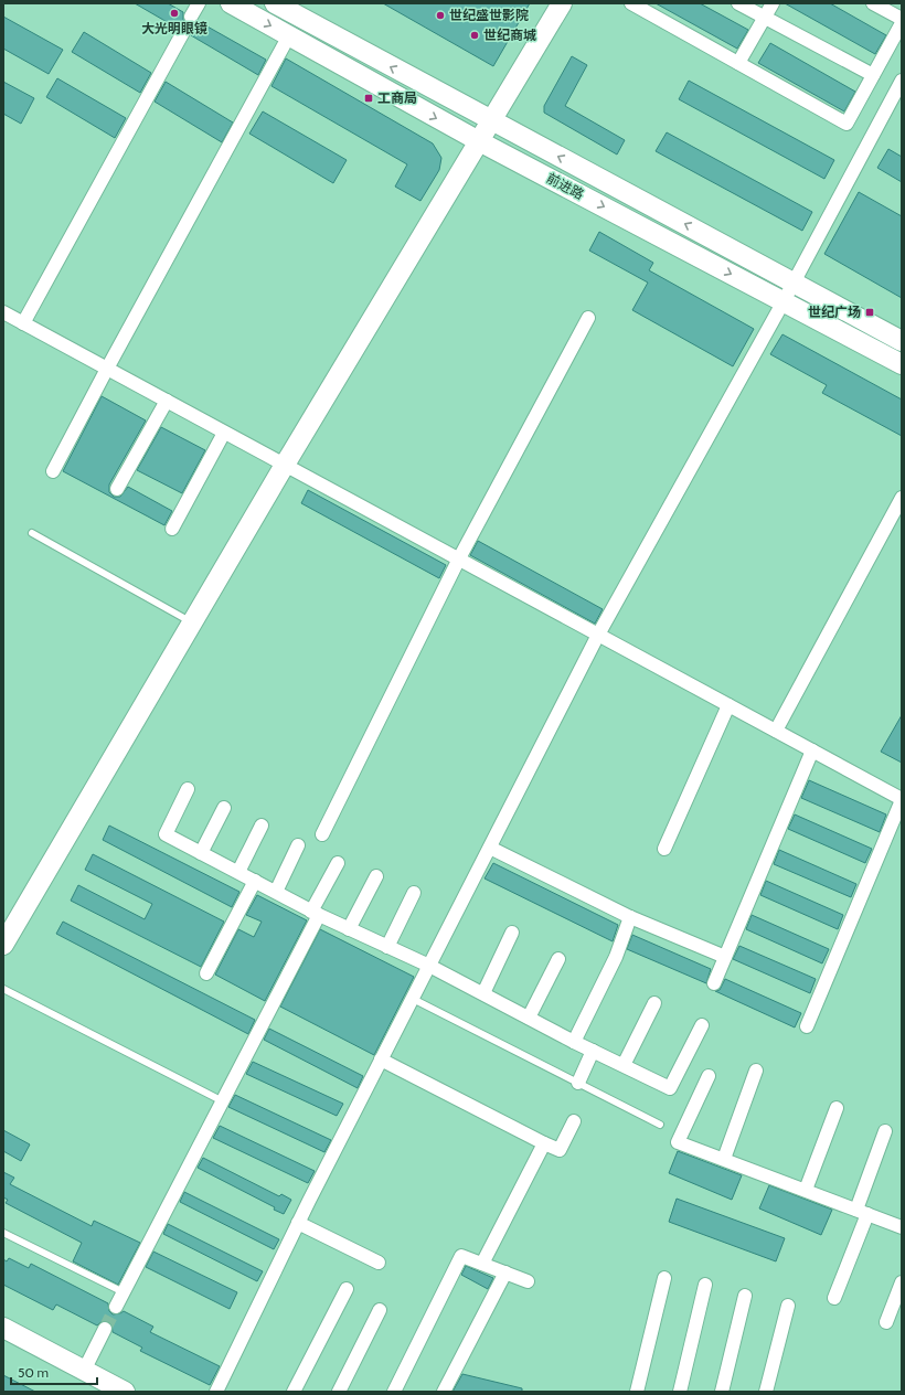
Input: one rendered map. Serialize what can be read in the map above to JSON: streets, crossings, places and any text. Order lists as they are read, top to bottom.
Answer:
{
  "streets": {
    "main road": ["前进路"]
  },
  "places": {
    "other": ["大光明眼镜", "世纪盛世影院", "世纪商城"],
    "transit": ["工商局", "世纪广场"]
  },
  "scale_bar": "50 m"
}
